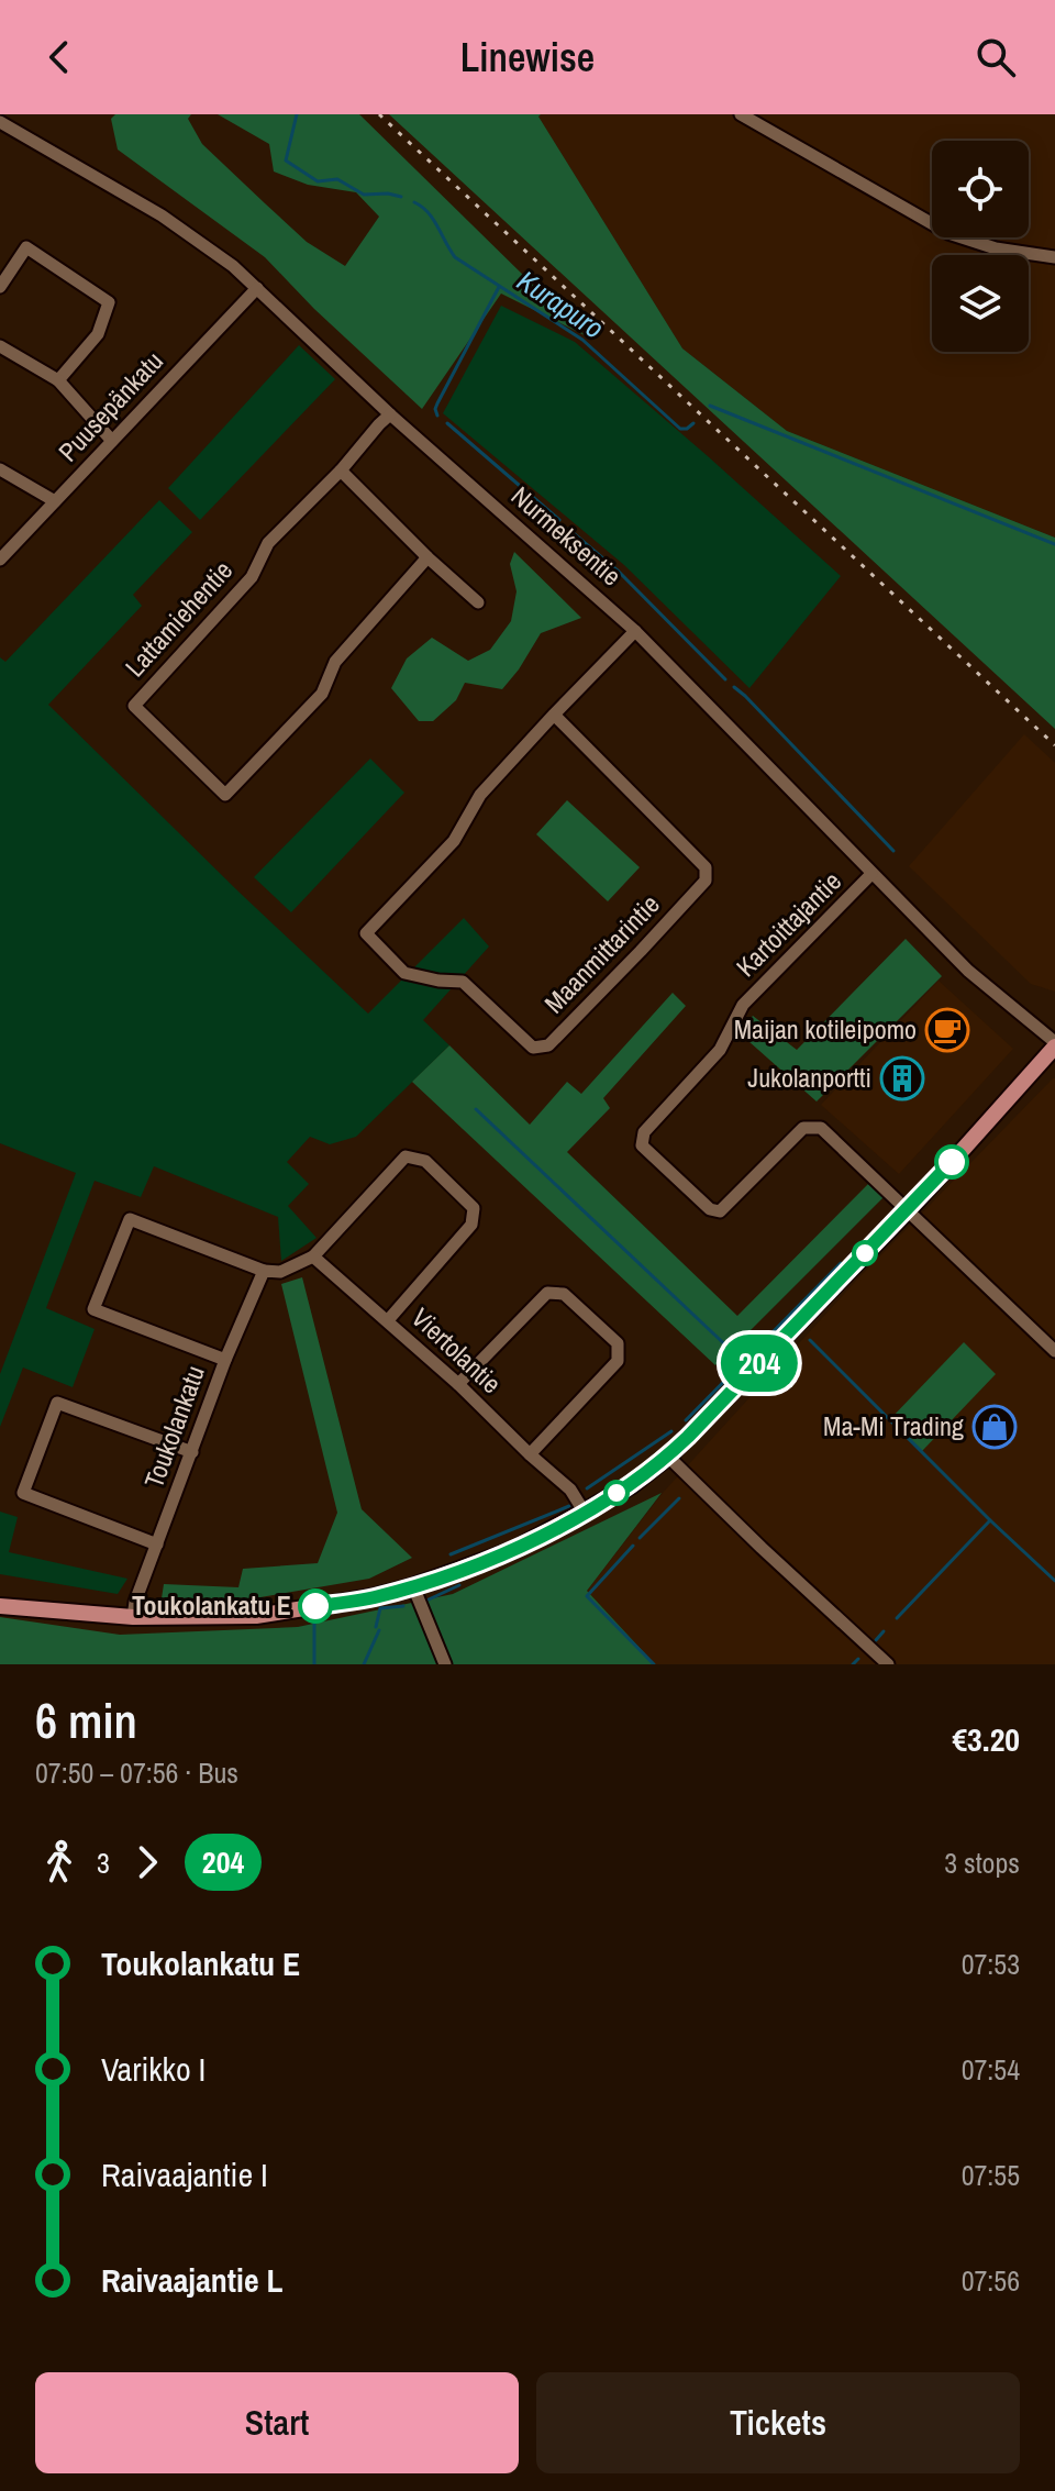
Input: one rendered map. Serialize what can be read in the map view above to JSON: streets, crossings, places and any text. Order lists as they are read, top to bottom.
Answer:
{
  "streets": {
    "street": [
      "Puusepänkatu",
      "Nurmeksentie",
      "Lattamiehentie",
      "Kartoittajantie",
      "Maanmittarintie",
      "Viertolantie",
      "Toukolankatu"
    ]
  },
  "crossings": [
    ["Puusepänkatu", "Nurmeksentie"],
    ["Nurmeksentie", "Lattamiehentie"],
    ["Nurmeksentie", "Kartoittajantie"],
    ["Nurmeksentie", "Maanmittarintie"]
  ],
  "water": ["Kurapuro"],
  "places": {
    "cafe": ["Maijan kotileipomo"],
    "building": ["Jukolanportti"],
    "shop": ["Ma-Mi Trading"],
    "other": ["Toukolankatu E"]
  },
  "lines": ["bus line 204"],
  "page": {
    "header": "Linewise",
    "on_map": "204",
    "heading": ["6 min", "07:50 – 07:56 · Bus", "€3.20"],
    "legs": ["3", "204", "3 stops"],
    "list": [
      {
        "name": "Toukolankatu E",
        "value": "07:53"
      },
      {
        "name": "Varikko I",
        "value": "07:54"
      },
      {
        "name": "Raivaajantie I",
        "value": "07:55"
      },
      {
        "name": "Raivaajantie L",
        "value": "07:56"
      }
    ],
    "buttons": ["Start", "Tickets"]
  }
}
